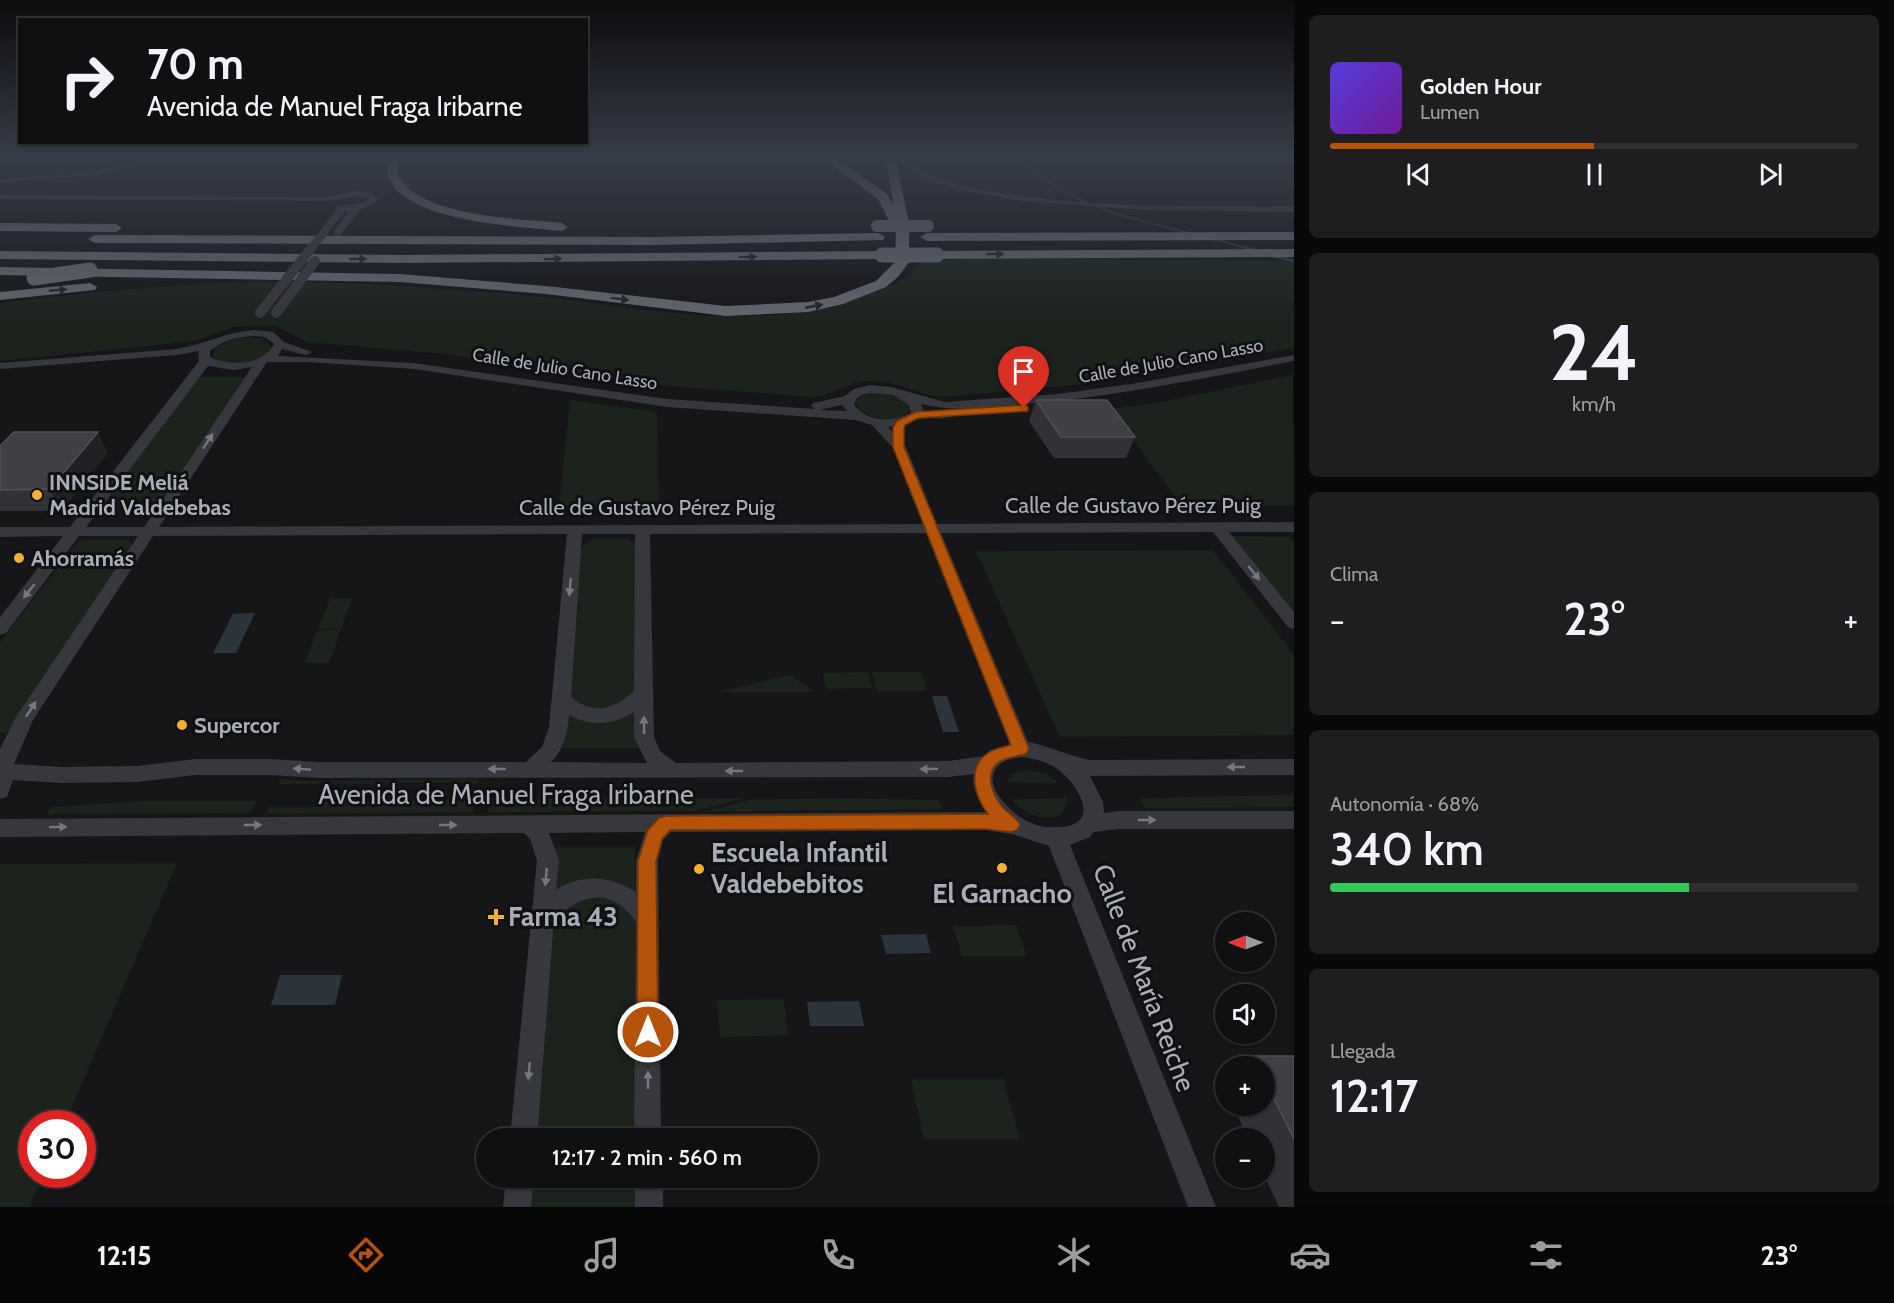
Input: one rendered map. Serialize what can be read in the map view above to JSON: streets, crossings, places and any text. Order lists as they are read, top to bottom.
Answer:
{
  "streets": {
    "street": [
      "Calle de Julio Cano Lasso",
      "Calle de Gustavo Pérez Puig",
      "Avenida de Manuel Fraga Iribarne",
      "Calle de María Reiche"
    ]
  },
  "crossings": [
    ["Avenida de Manuel Fraga Iribarne", "Calle de María Reiche"]
  ],
  "places": {
    "other": [
      "INNSiDE Meliá Madrid Valdebebas",
      "Ahorramás",
      "Supercor",
      "El Garnacho",
      "Escuela Infantil Valdebebitos"
    ],
    "health": ["Farma 43"]
  },
  "north": "left",
  "page": {
    "turn": ["70 m", "Avenida de Manuel Fraga Iribarne"],
    "song": ["Golden Hour", "Lumen"],
    "tile": [
      ["24", "km/h"],
      "Clima",
      ["Autonomía · 68%", "340 km"],
      ["Llegada", "12:17"]
    ],
    "heat": ["−", "23°", "+"],
    "map_buttons": ["+", "−"],
    "limit": "30",
    "trip": "12:17 · 2 min · 560 m",
    "tabs": ["12:15", "23°"]
  }
}
